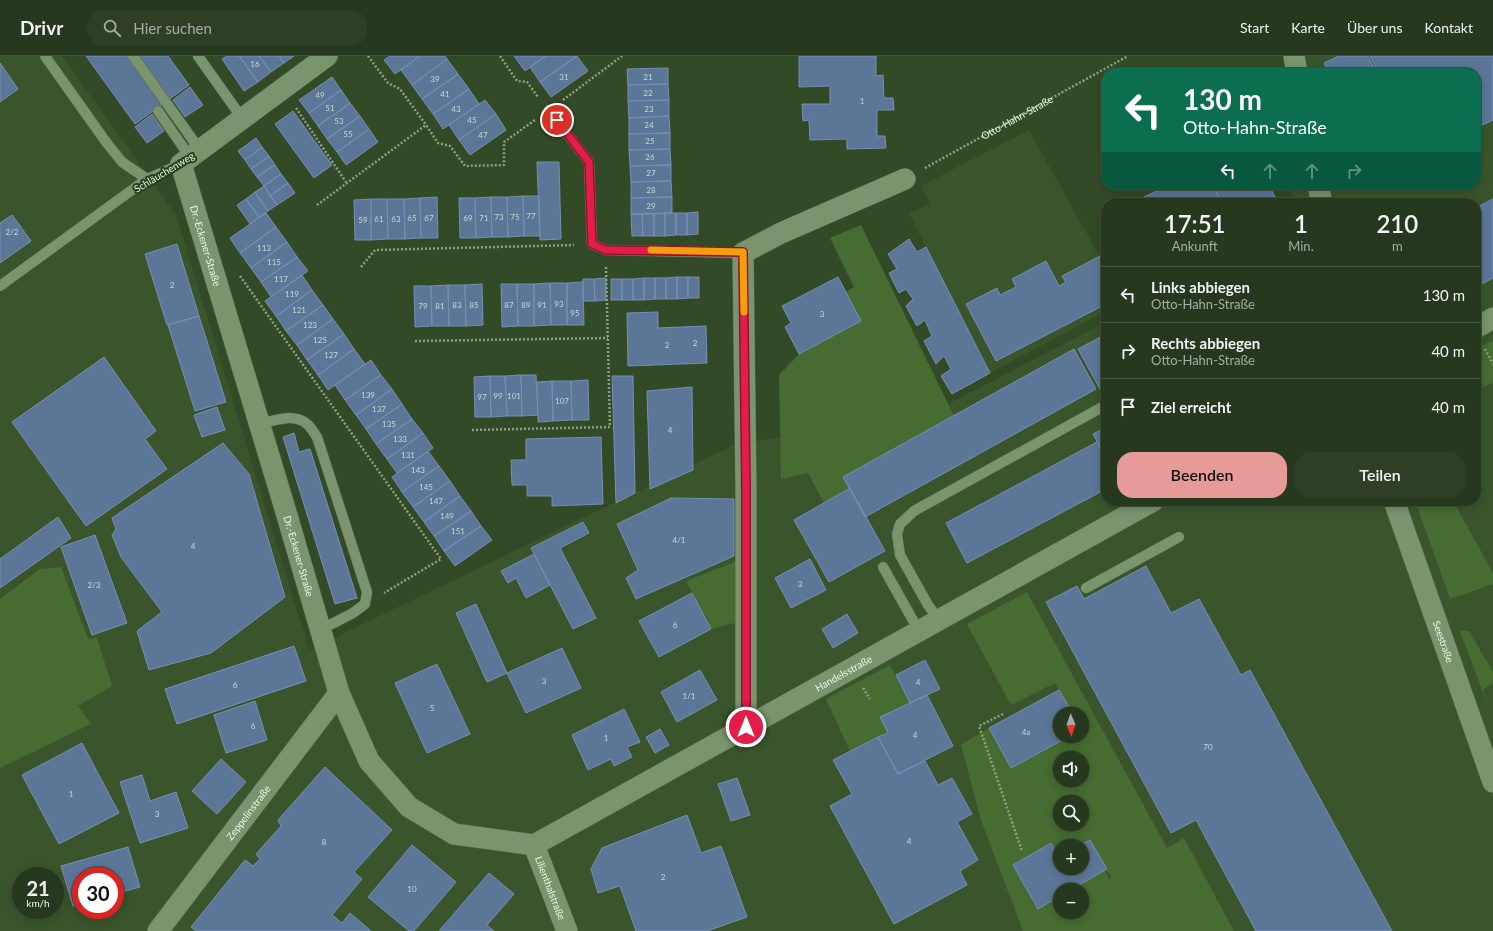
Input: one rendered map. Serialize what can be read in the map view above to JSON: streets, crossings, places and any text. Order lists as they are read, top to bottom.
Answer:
{
  "streets": {
    "street": [
      "Schläuchenweg",
      "Dr.-Eckener-Straße",
      "Seestraße",
      "Handelsstraße",
      "Zeppelinstraße",
      "Lilienthalstraße"
    ],
    "path": ["Otto-Hahn-Straße"]
  },
  "crossings": [
    ["Schläuchenweg", "Dr.-Eckener-Straße"],
    ["Dr.-Eckener-Straße", "Handelsstraße"],
    ["Dr.-Eckener-Straße", "Zeppelinstraße"],
    ["Dr.-Eckener-Straße", "Lilienthalstraße"],
    ["Handelsstraße", "Lilienthalstraße"]
  ],
  "house_numbers": [
    "16",
    "31",
    "21",
    "39",
    "22",
    "41",
    "49",
    "1",
    "51",
    "43",
    "23",
    "45",
    "53",
    "24",
    "55",
    "47",
    "25",
    "26",
    "27",
    "28",
    "29",
    "77",
    "73",
    "75",
    "65",
    "67",
    "69",
    "71",
    "61",
    "63",
    "59",
    "2/2",
    "113",
    "115",
    "117",
    "2",
    "119",
    "93",
    "83",
    "85",
    "87",
    "89",
    "91",
    "79",
    "81",
    "121",
    "95",
    "3",
    "123",
    "125",
    "2",
    "2",
    "127",
    "139",
    "99",
    "101",
    "97",
    "107",
    "137",
    "135",
    "4",
    "133",
    "131",
    "143",
    "145",
    "147",
    "149",
    "151",
    "4/1",
    "4",
    "3",
    "2/3",
    "6",
    "3",
    "4",
    "6",
    "1/1",
    "5",
    "6",
    "4a",
    "4",
    "1",
    "70",
    "1",
    "3",
    "4",
    "8",
    "2",
    "10"
  ],
  "north": "bottom",
  "page": {
    "header": "Drivr",
    "search": "Hier suchen",
    "nav": [
      "Start",
      "Karte",
      "Über uns",
      "Kontakt"
    ],
    "turn": ["130 m", "Otto-Hahn-Straße"],
    "eta": [
      "17:51",
      "Ankunft",
      "1",
      "Min.",
      "210",
      "m"
    ],
    "list": [
      {
        "name": "Links abbiegen",
        "note": "Otto-Hahn-Straße",
        "value": "130 m"
      },
      {
        "name": "Rechts abbiegen",
        "note": "Otto-Hahn-Straße",
        "value": "40 m"
      },
      {
        "name": "Ziel erreicht",
        "value": "40 m"
      }
    ],
    "buttons": ["Beenden", "Teilen"],
    "map_buttons": ["+", "−"],
    "speed": "21 km/h",
    "limit": "30"
  }
}
